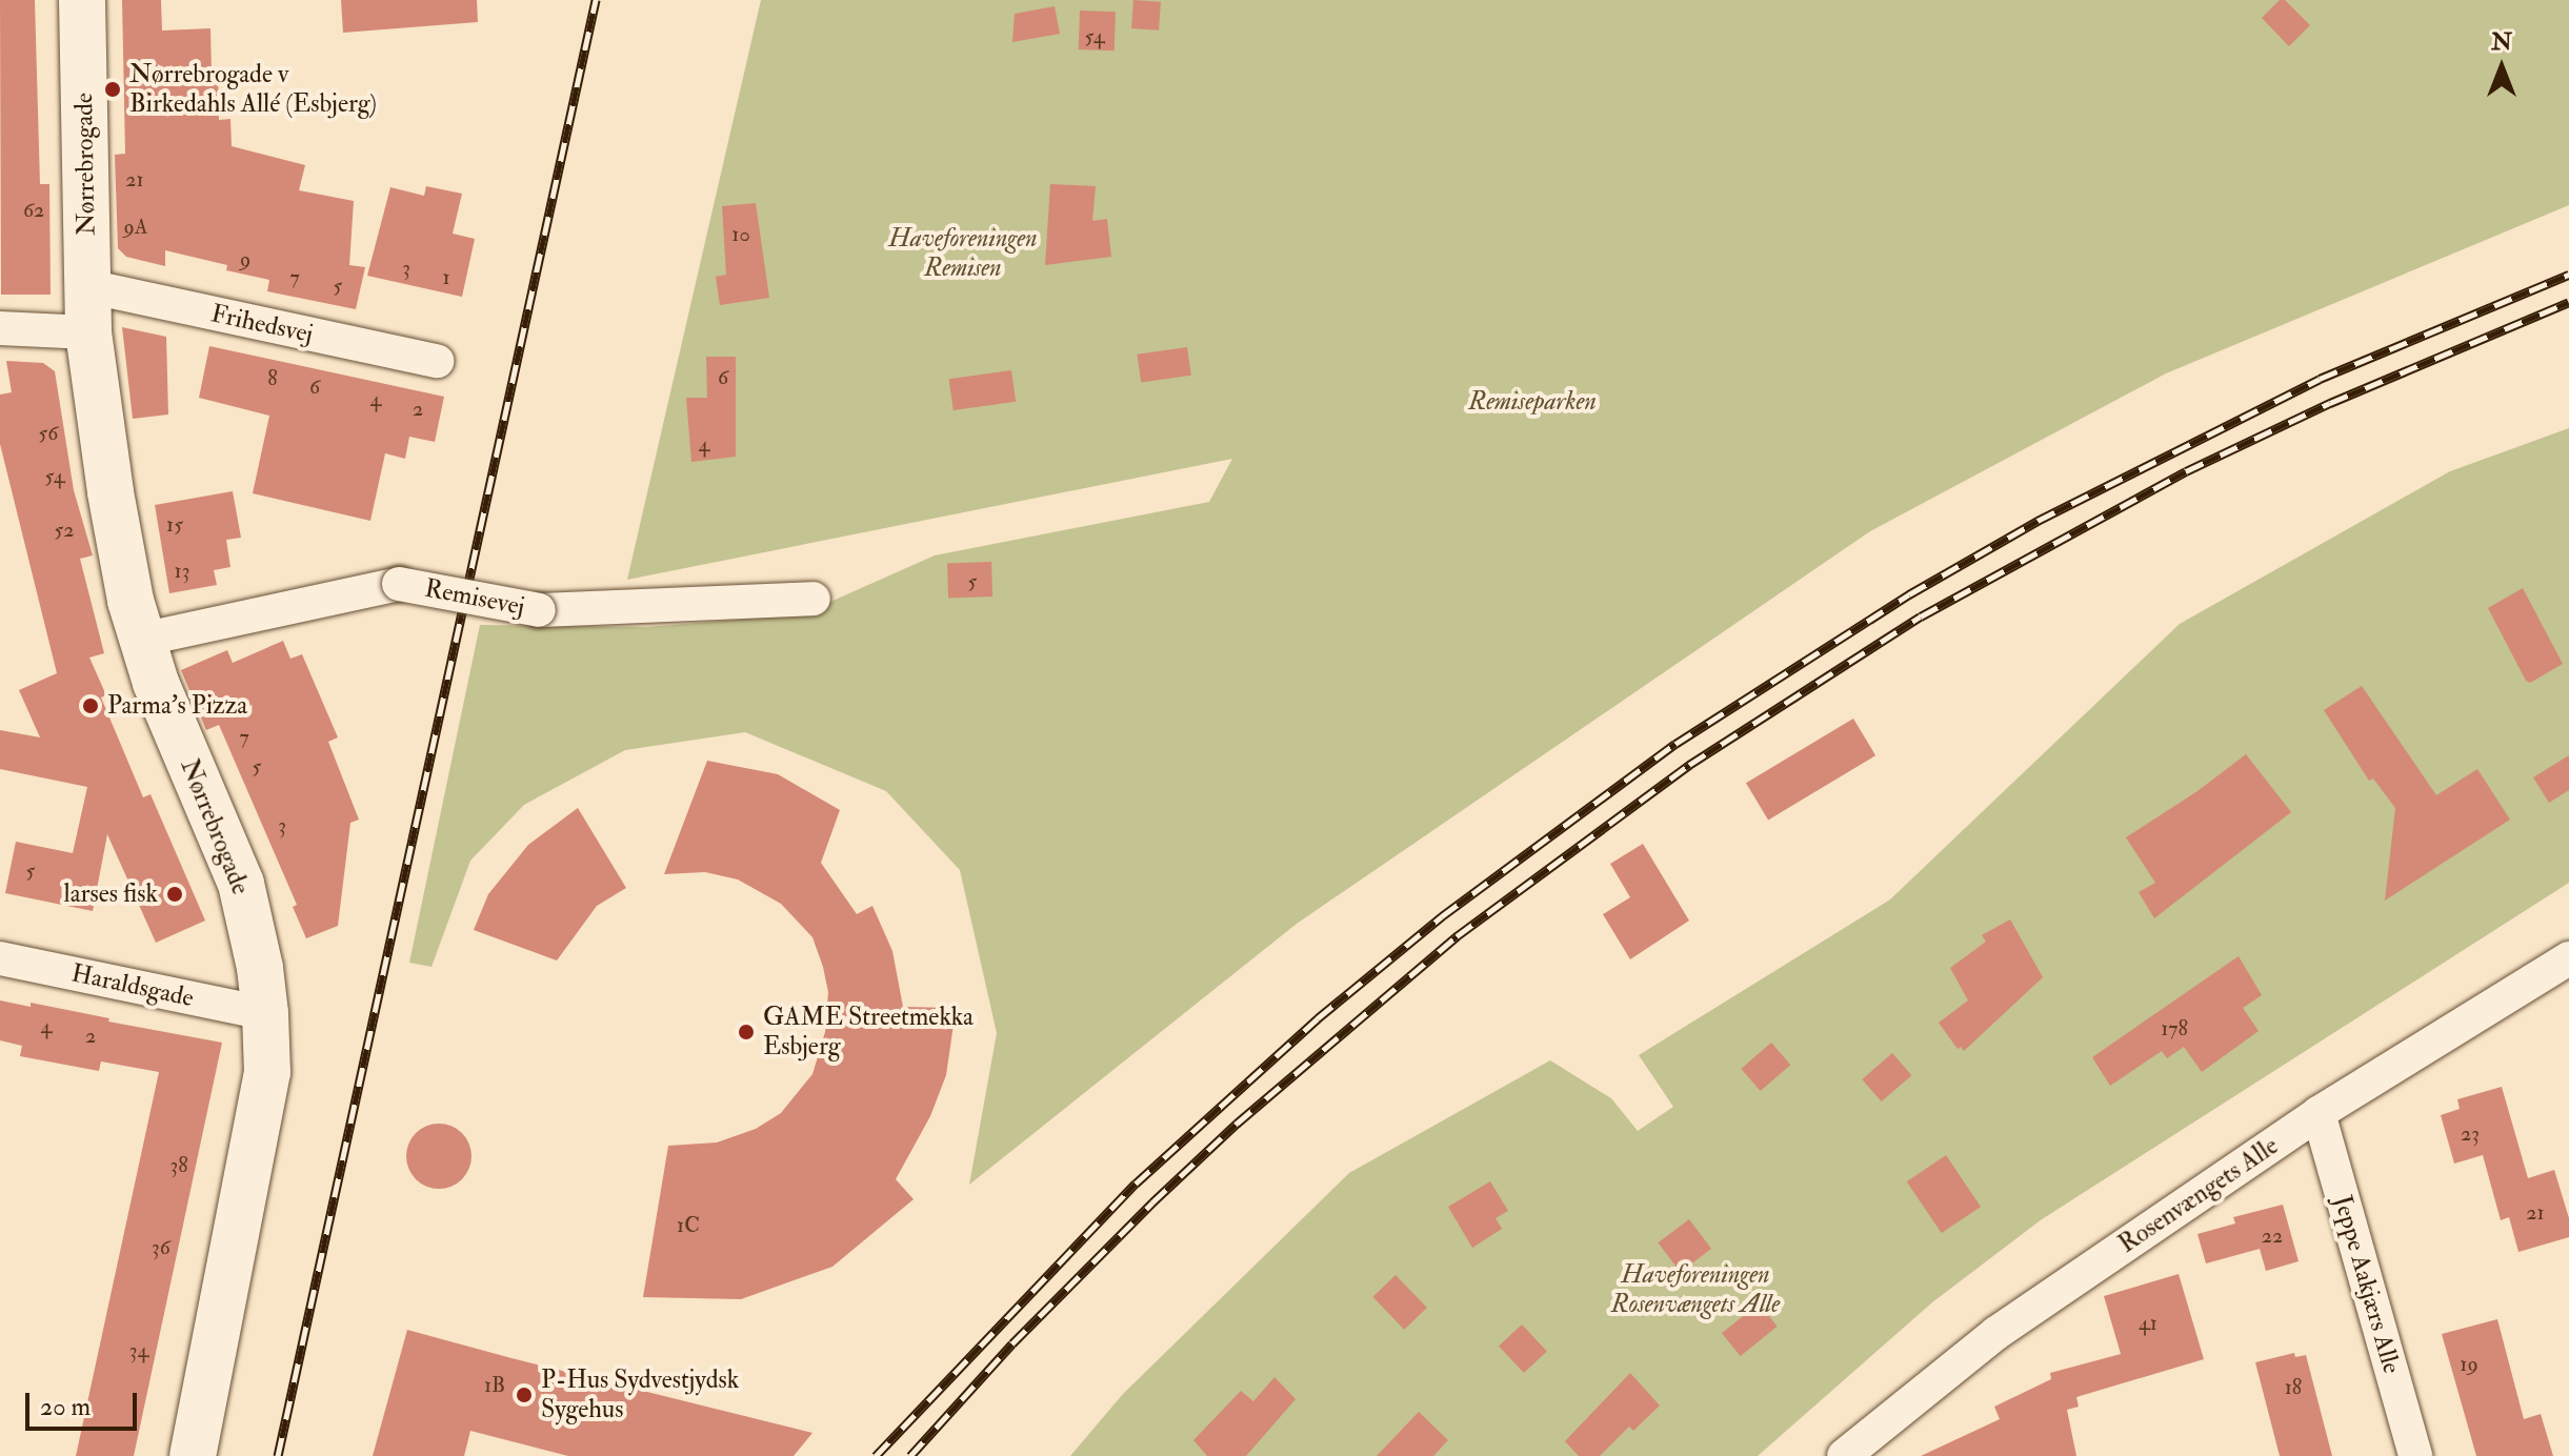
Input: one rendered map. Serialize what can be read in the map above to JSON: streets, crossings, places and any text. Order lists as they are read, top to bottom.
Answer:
{
  "streets": {
    "street": [
      "Nørrebrogade",
      "Frihedsvej",
      "Remisevej",
      "Haraldsgade",
      "Rosenvængets Alle",
      "Jeppe Aakjærs Alle"
    ]
  },
  "crossings": [
    ["Nørrebrogade", "Frihedsvej"],
    ["Nørrebrogade", "Remisevej"],
    ["Nørrebrogade", "Haraldsgade"],
    ["Rosenvængets Alle", "Jeppe Aakjærs Alle"]
  ],
  "parks": ["Haveforeningen Remisen", "Remiseparken", "Haveforeningen Rosenvængets Alle"],
  "places": [
    "Nørrebrogade v Birkedahls Allé (Esbjerg)",
    "Parma's Pizza",
    "larses fisk",
    "GAME Streetmekka Esbjerg",
    "P-Hus Sydvestjydsk Sygehus"
  ],
  "house_numbers": [
    "54",
    "21",
    "62",
    "9A",
    "10",
    "9",
    "3",
    "7",
    "1",
    "5",
    "6",
    "8",
    "6",
    "4",
    "2",
    "56",
    "4",
    "54",
    "15",
    "52",
    "13",
    "5",
    "7",
    "5",
    "3",
    "5",
    "4",
    "178",
    "2",
    "23",
    "38",
    "21",
    "1C",
    "22",
    "36",
    "41",
    "34",
    "19",
    "1B",
    "18"
  ],
  "scale_bar": "20 m",
  "north": "top"
}
